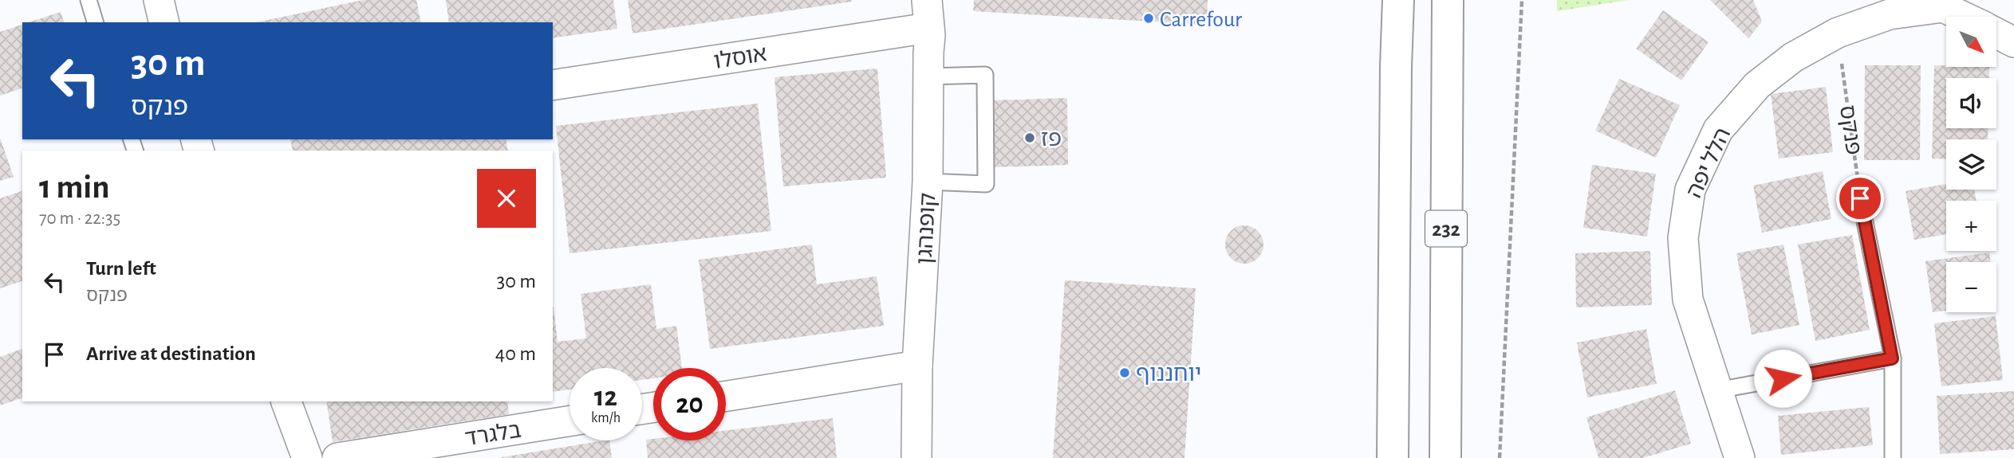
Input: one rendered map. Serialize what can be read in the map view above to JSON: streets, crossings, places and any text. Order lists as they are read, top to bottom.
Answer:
{
  "streets": {
    "main road": ["232"],
    "street": [
      "אוסלו",
      "הלל יפה",
      "קופנהגן",
      "בלגרד"
    ],
    "path": ["פנקס"]
  },
  "crossings": [
    ["אוסלו", "קופנהגן"],
    ["פנקס", "הלל יפה"]
  ],
  "places": ["Carrefour", "פז", "יוחננוף"],
  "north": "bottom right",
  "page": {
    "map_buttons": ["+", "−"],
    "turn": ["30 m", "פנקס"],
    "heading": ["1 min", "70 m · 22:35"],
    "list": [
      {
        "name": "Turn left",
        "note": "פנקס",
        "value": "30 m"
      },
      {
        "name": "Arrive at destination",
        "value": "40 m"
      }
    ],
    "speed": "12 km/h",
    "limit": "20"
  }
}
